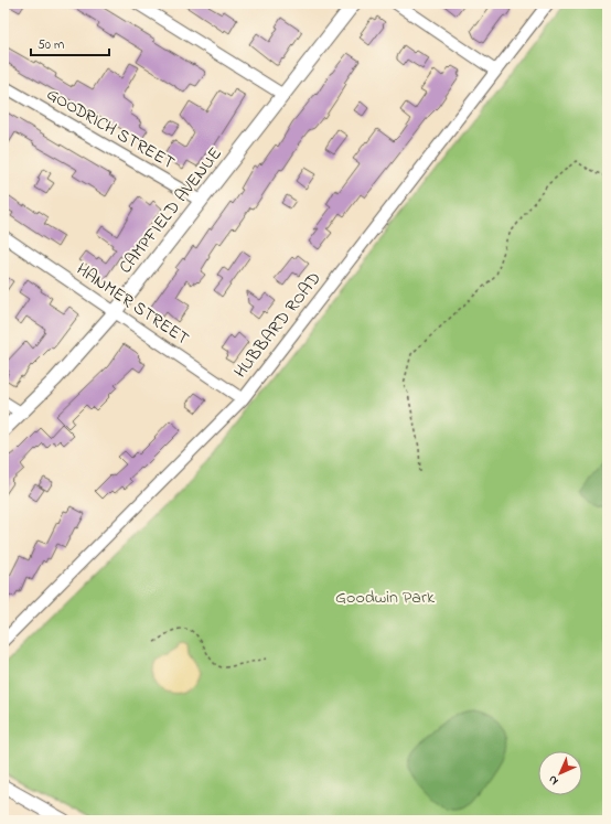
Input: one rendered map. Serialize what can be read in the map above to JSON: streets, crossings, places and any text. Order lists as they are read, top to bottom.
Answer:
{
  "streets": {
    "street": [
      "GOODRICH STREET",
      "CAMPFIELD AVENUE",
      "HANMER STREET",
      "HUBBARD ROAD"
    ]
  },
  "crossings": [
    ["GOODRICH STREET", "CAMPFIELD AVENUE"],
    ["CAMPFIELD AVENUE", "HANMER STREET"],
    ["HANMER STREET", "HUBBARD ROAD"]
  ],
  "parks": ["Goodwin Park"],
  "scale_bar": "50 m",
  "north": "bottom left"
}
